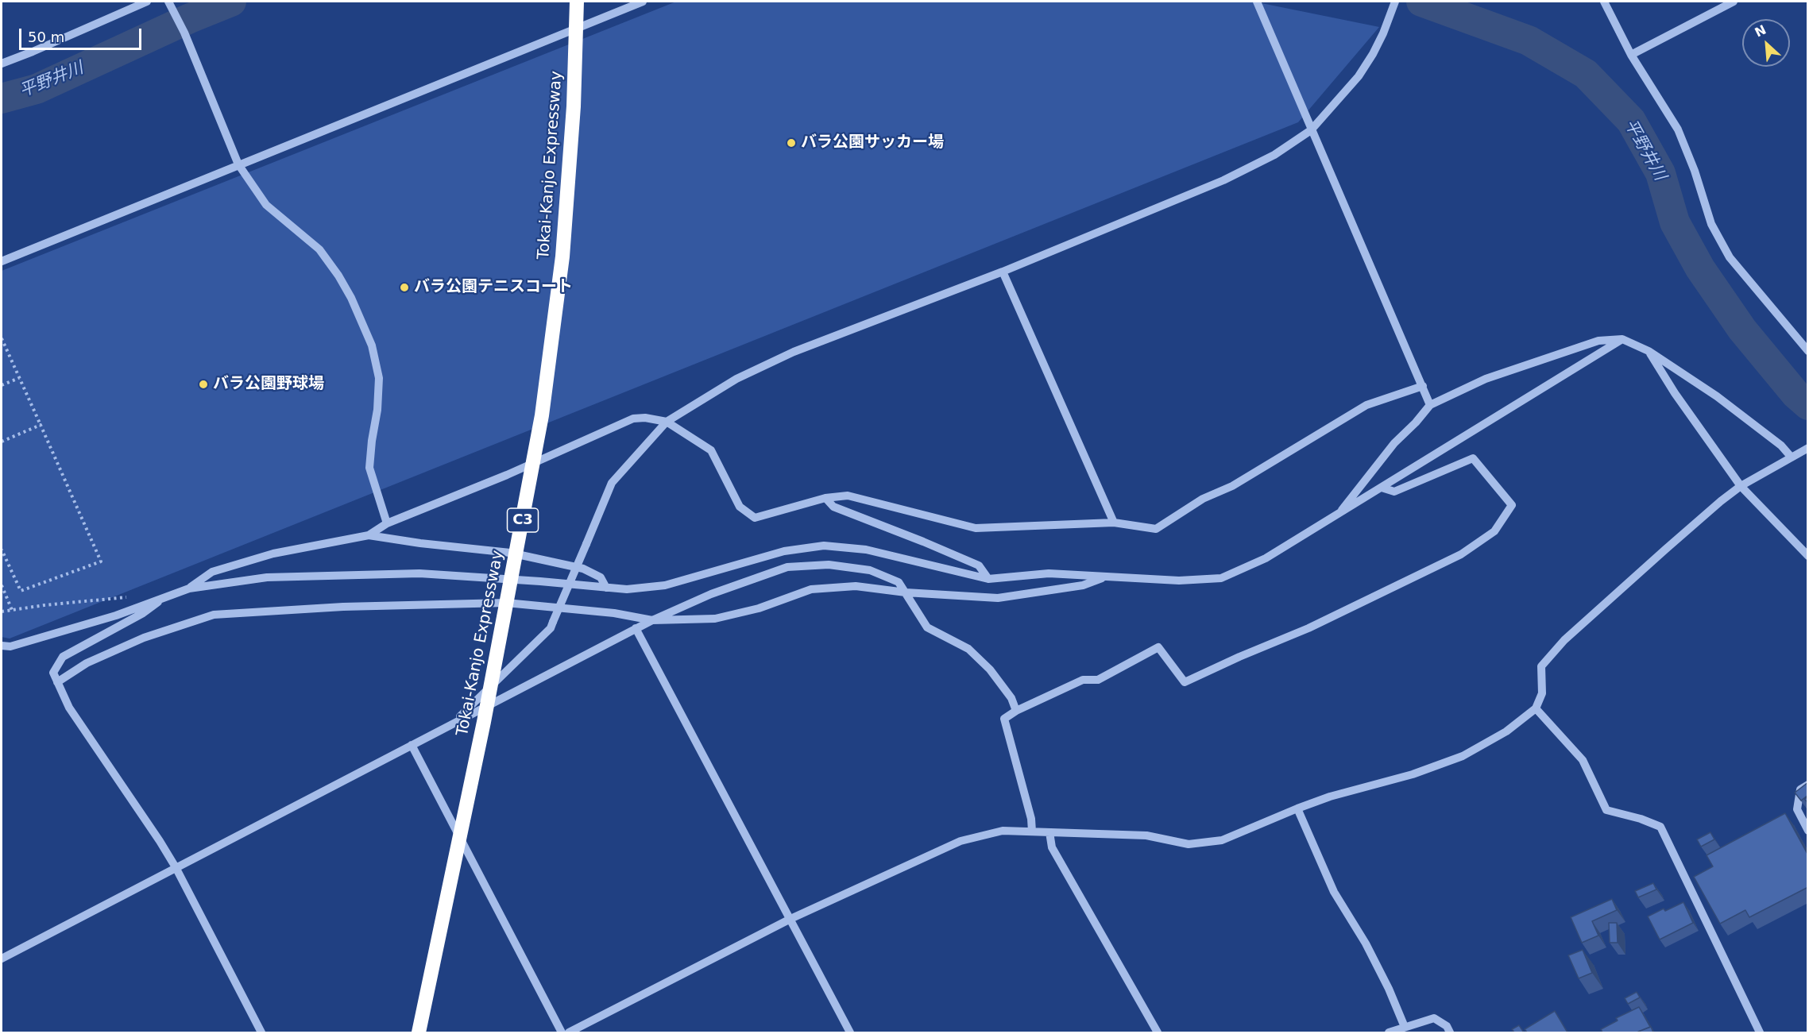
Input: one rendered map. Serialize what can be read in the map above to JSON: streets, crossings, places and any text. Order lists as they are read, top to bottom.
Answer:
{
  "streets": {
    "highway": ["Tokai-Kanjo Expressway", "C3"]
  },
  "water": ["平野井川"],
  "places": ["バラ公園サッカー場", "バラ公園テニスコート", "バラ公園野球場"],
  "scale_bar": "50 m",
  "north": "top left"
}
